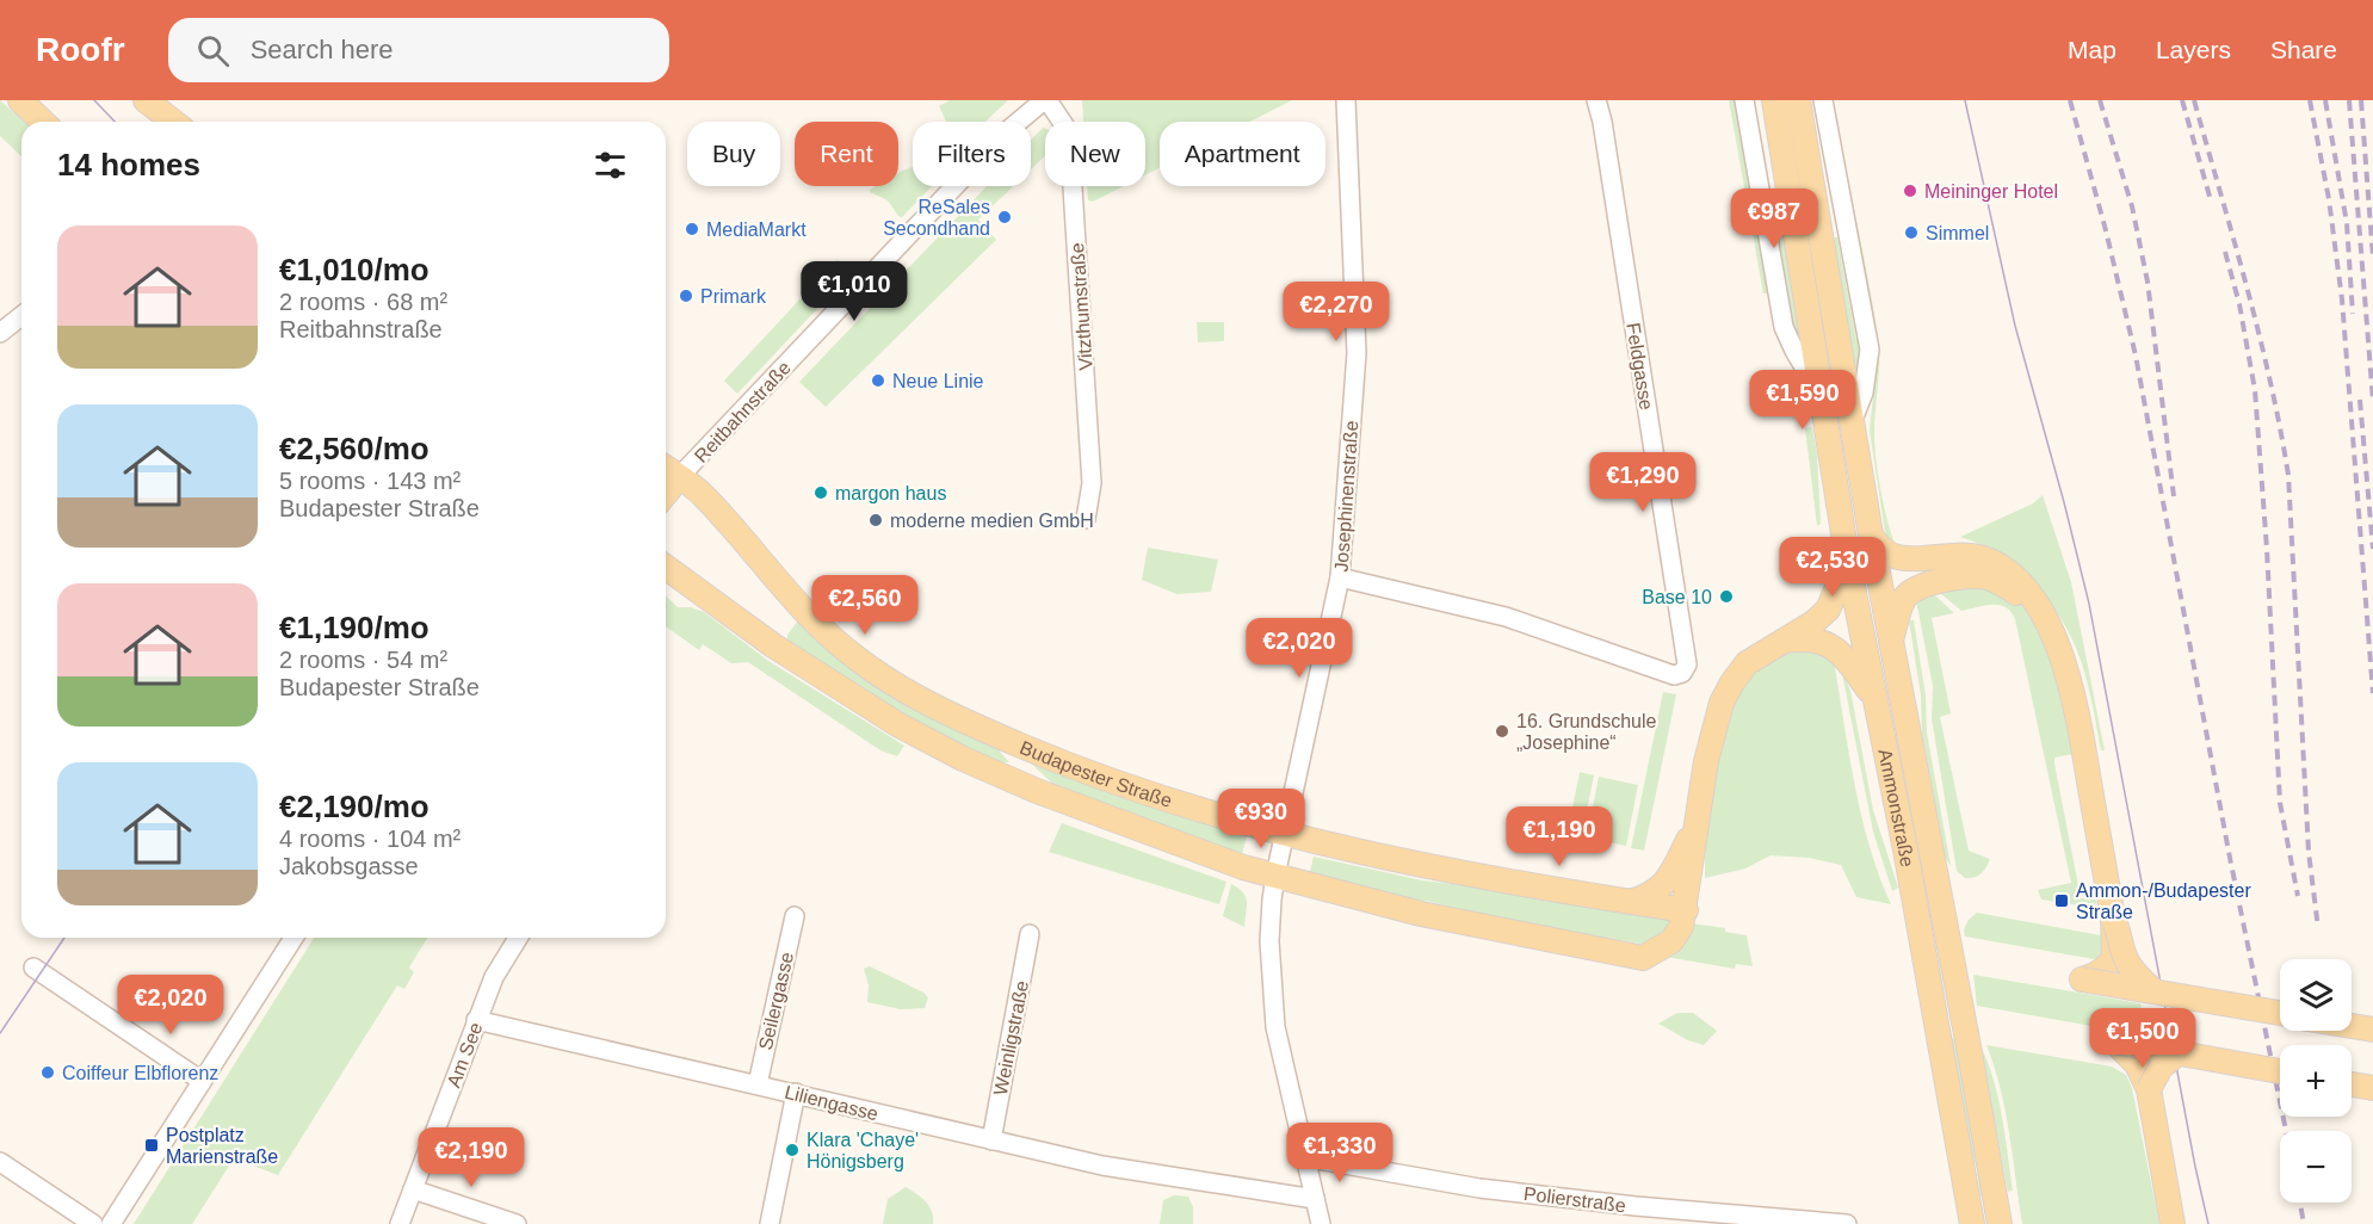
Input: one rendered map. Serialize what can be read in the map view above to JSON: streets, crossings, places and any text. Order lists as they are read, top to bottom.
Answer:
{
  "streets": {
    "main road": ["Budapester Straße", "Ammonstraße"],
    "street": [
      "Vitzthumstraße",
      "Feldgasse",
      "Reitbahnstraße",
      "Josephinenstraße",
      "Seilergasse",
      "Weinligstraße",
      "Am See",
      "Liliengasse",
      "Polierstraße"
    ]
  },
  "crossings": [
    ["Vitzthumstraße", "Reitbahnstraße"],
    ["Feldgasse", "Josephinenstraße"],
    ["Reitbahnstraße", "Budapester Straße"],
    ["Josephinenstraße", "Budapester Straße"],
    ["Josephinenstraße", "Liliengasse"],
    ["Josephinenstraße", "Polierstraße"],
    ["Seilergasse", "Liliengasse"],
    ["Weinligstraße", "Liliengasse"],
    ["Am See", "Liliengasse"]
  ],
  "places": {
    "other": [
      "Meininger Hotel",
      "ReSales Secondhand",
      "MediaMarkt",
      "Simmel",
      "Primark",
      "Neue Linie",
      "margon haus",
      "moderne medien GmbH",
      "Base 10",
      "16. Grundschule „Josephine“",
      "Coiffeur Elbflorenz",
      "Klara 'Chaye' Hönigsberg"
    ],
    "transit": ["Ammon-/Budapester Straße", "Postplatz Marienstraße"]
  },
  "page": {
    "header": "Roofr",
    "search": "Search here",
    "nav": ["Map", "Layers", "Share"],
    "chip": [
      "Buy",
      "Rent",
      "Filters",
      "New",
      "Apartment"
    ],
    "heading": "14 homes",
    "price": [
      "€987",
      "€1,010",
      "€2,270",
      "€1,590",
      "€1,290",
      "€2,530",
      "€2,560",
      "€2,020",
      "€930",
      "€1,190",
      "€2,020",
      "€1,500",
      "€1,330",
      "€2,190"
    ],
    "list": [
      {
        "name": "€1,010/mo",
        "note": "2 rooms · 68 m² · Reitbahnstraße"
      },
      {
        "name": "€2,560/mo",
        "note": "5 rooms · 143 m² · Budapester Straße"
      },
      {
        "name": "€1,190/mo",
        "note": "2 rooms · 54 m² · Budapester Straße"
      },
      {
        "name": "€2,190/mo",
        "note": "4 rooms · 104 m² · Jakobsgasse"
      }
    ],
    "map_buttons": ["+", "−"]
  }
}
